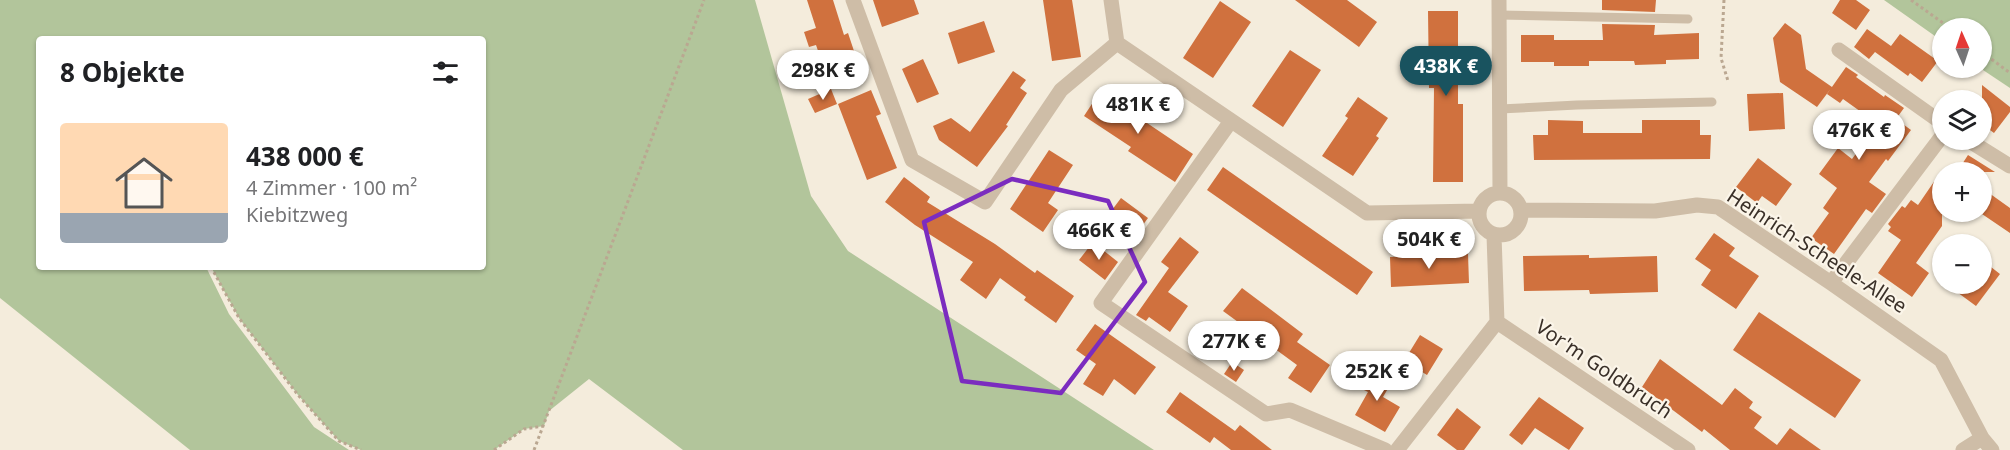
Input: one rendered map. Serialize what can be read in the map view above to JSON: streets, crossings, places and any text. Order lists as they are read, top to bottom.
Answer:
{
  "streets": {
    "street": ["Heinrich-Scheele-Allee", "Vor'm Goldbruch"]
  },
  "north": "top",
  "page": {
    "map_buttons": ["+", "−"],
    "heading": "8 Objekte",
    "price": [
      "438K €",
      "298K €",
      "481K €",
      "476K €",
      "466K €",
      "504K €",
      "277K €",
      "252K €"
    ],
    "list": [
      {
        "name": "438 000 €",
        "note": "4 Zimmer · 100 m² · Kiebitzweg"
      }
    ]
  }
}
